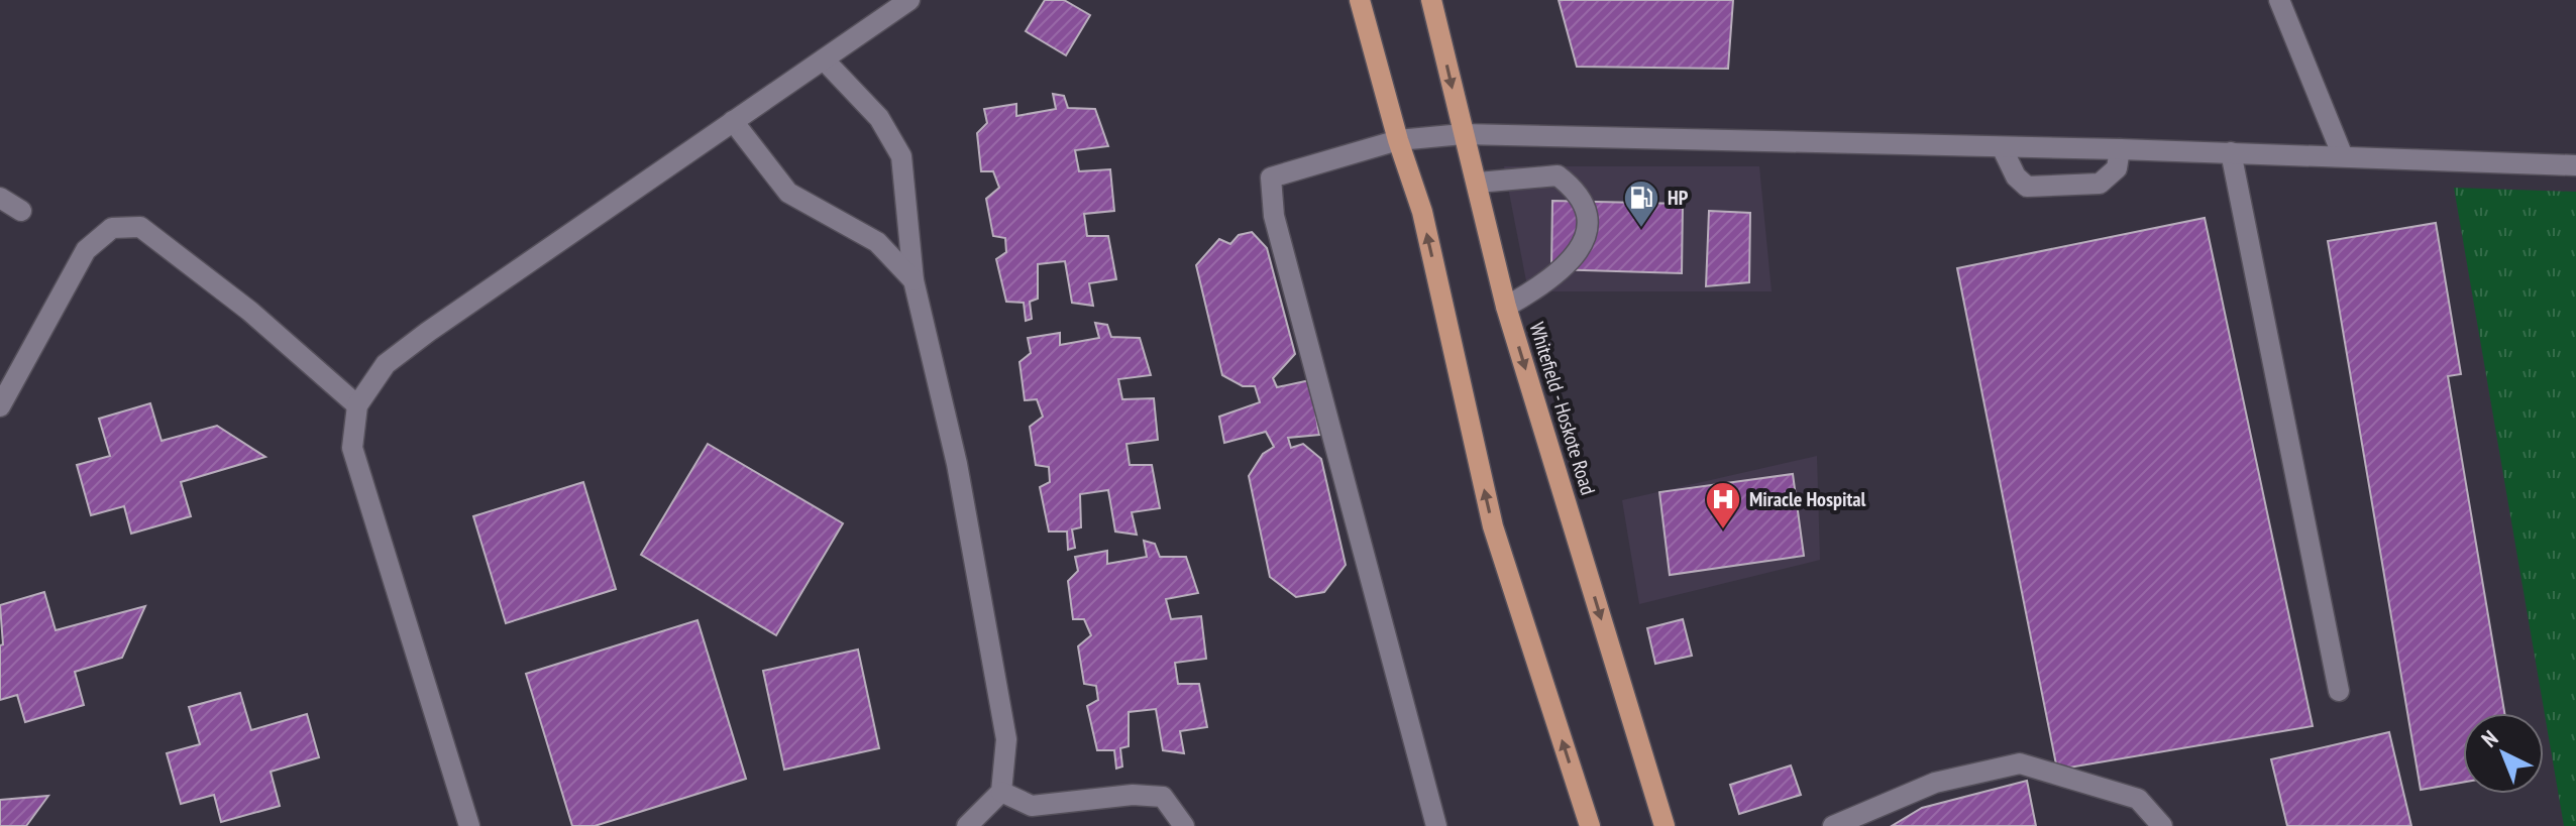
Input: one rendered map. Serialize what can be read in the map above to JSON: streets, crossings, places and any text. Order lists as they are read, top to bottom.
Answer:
{
  "streets": {
    "main road": ["Whitefield - Hoskote Road"]
  },
  "places": {
    "fuel station": ["HP"],
    "hospital": ["Miracle Hospital"]
  },
  "north": "top left"
}
